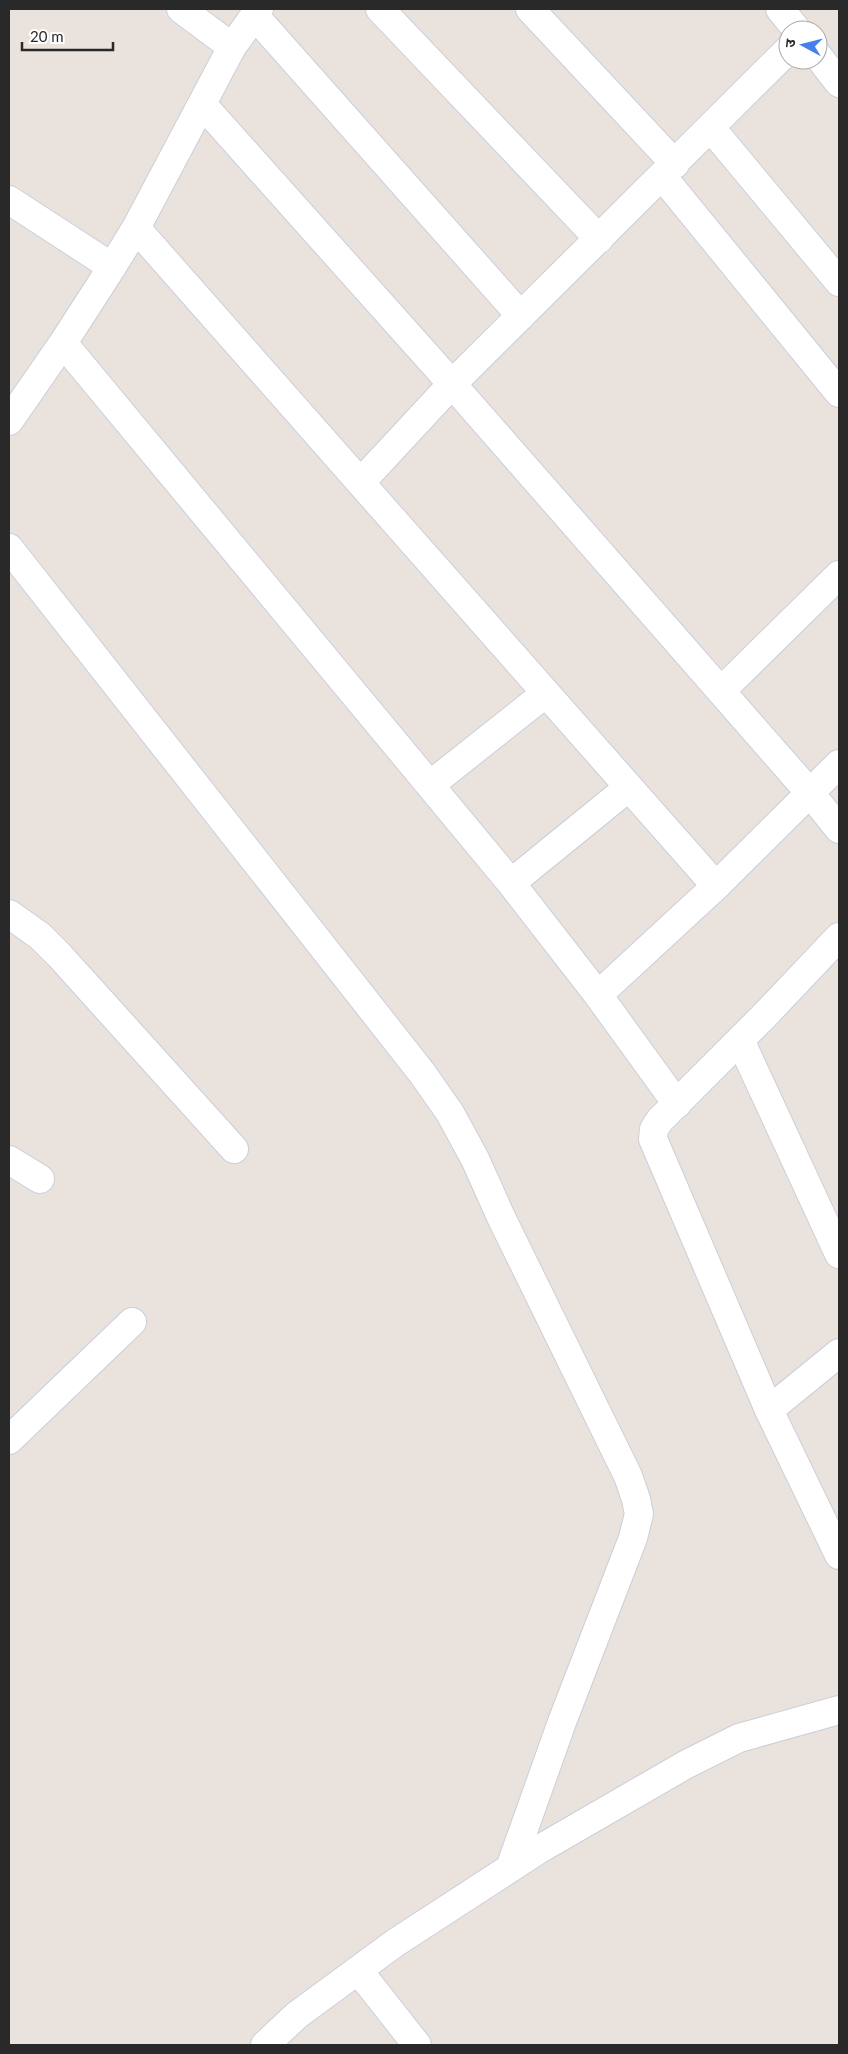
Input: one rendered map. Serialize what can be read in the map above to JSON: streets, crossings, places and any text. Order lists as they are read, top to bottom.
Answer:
{
  "scale_bar": "20 m",
  "north": "left"
}
